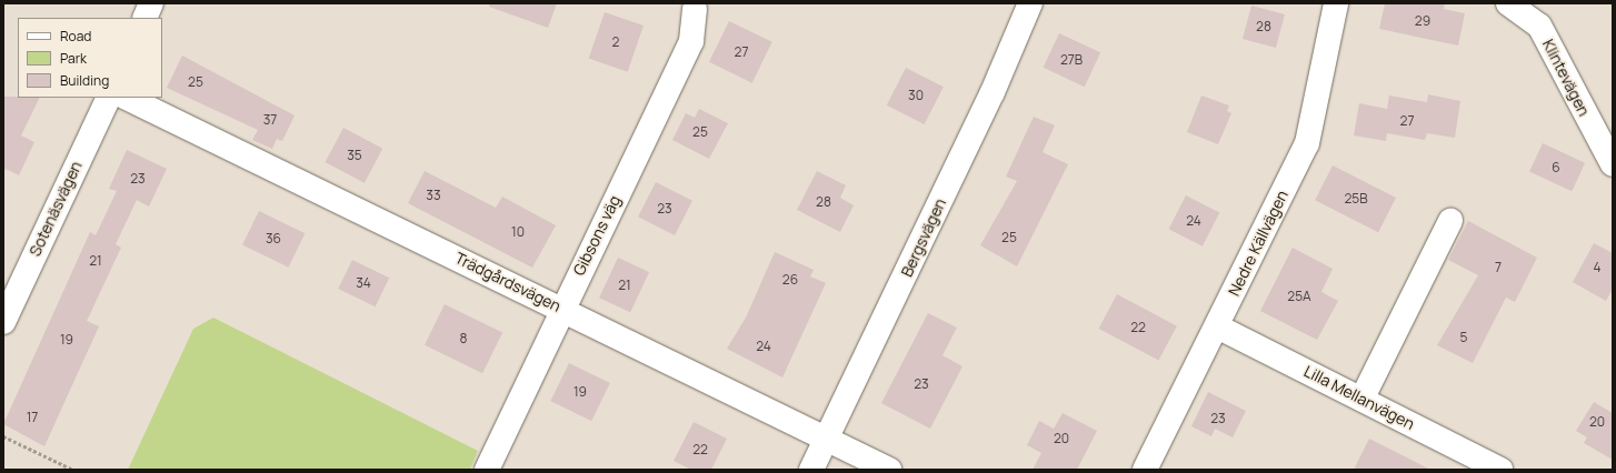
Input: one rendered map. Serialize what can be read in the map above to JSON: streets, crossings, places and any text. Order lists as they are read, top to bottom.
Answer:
{
  "streets": {
    "street": [
      "Klintevägen",
      "Sotenäsvägen",
      "Gibsons väg",
      "Bergsvägen",
      "Nedre Källvägen",
      "Trädgårdsvägen",
      "Lilla Mellanvägen"
    ]
  },
  "crossings": [
    ["Gibsons väg", "Trädgårdsvägen"],
    ["Bergsvägen", "Trädgårdsvägen"],
    ["Nedre Källvägen", "Lilla Mellanvägen"]
  ],
  "house_numbers": [
    "29",
    "28",
    "2",
    "27",
    "27B",
    "25",
    "30",
    "37",
    "27",
    "25",
    "35",
    "6",
    "23",
    "33",
    "25B",
    "28",
    "23",
    "24",
    "10",
    "25",
    "36",
    "21",
    "7",
    "4",
    "26",
    "34",
    "21",
    "25A",
    "22",
    "5",
    "8",
    "19",
    "24",
    "23",
    "19",
    "17",
    "23",
    "20",
    "20",
    "22"
  ],
  "legend": ["Road", "Park", "Building"]
}
